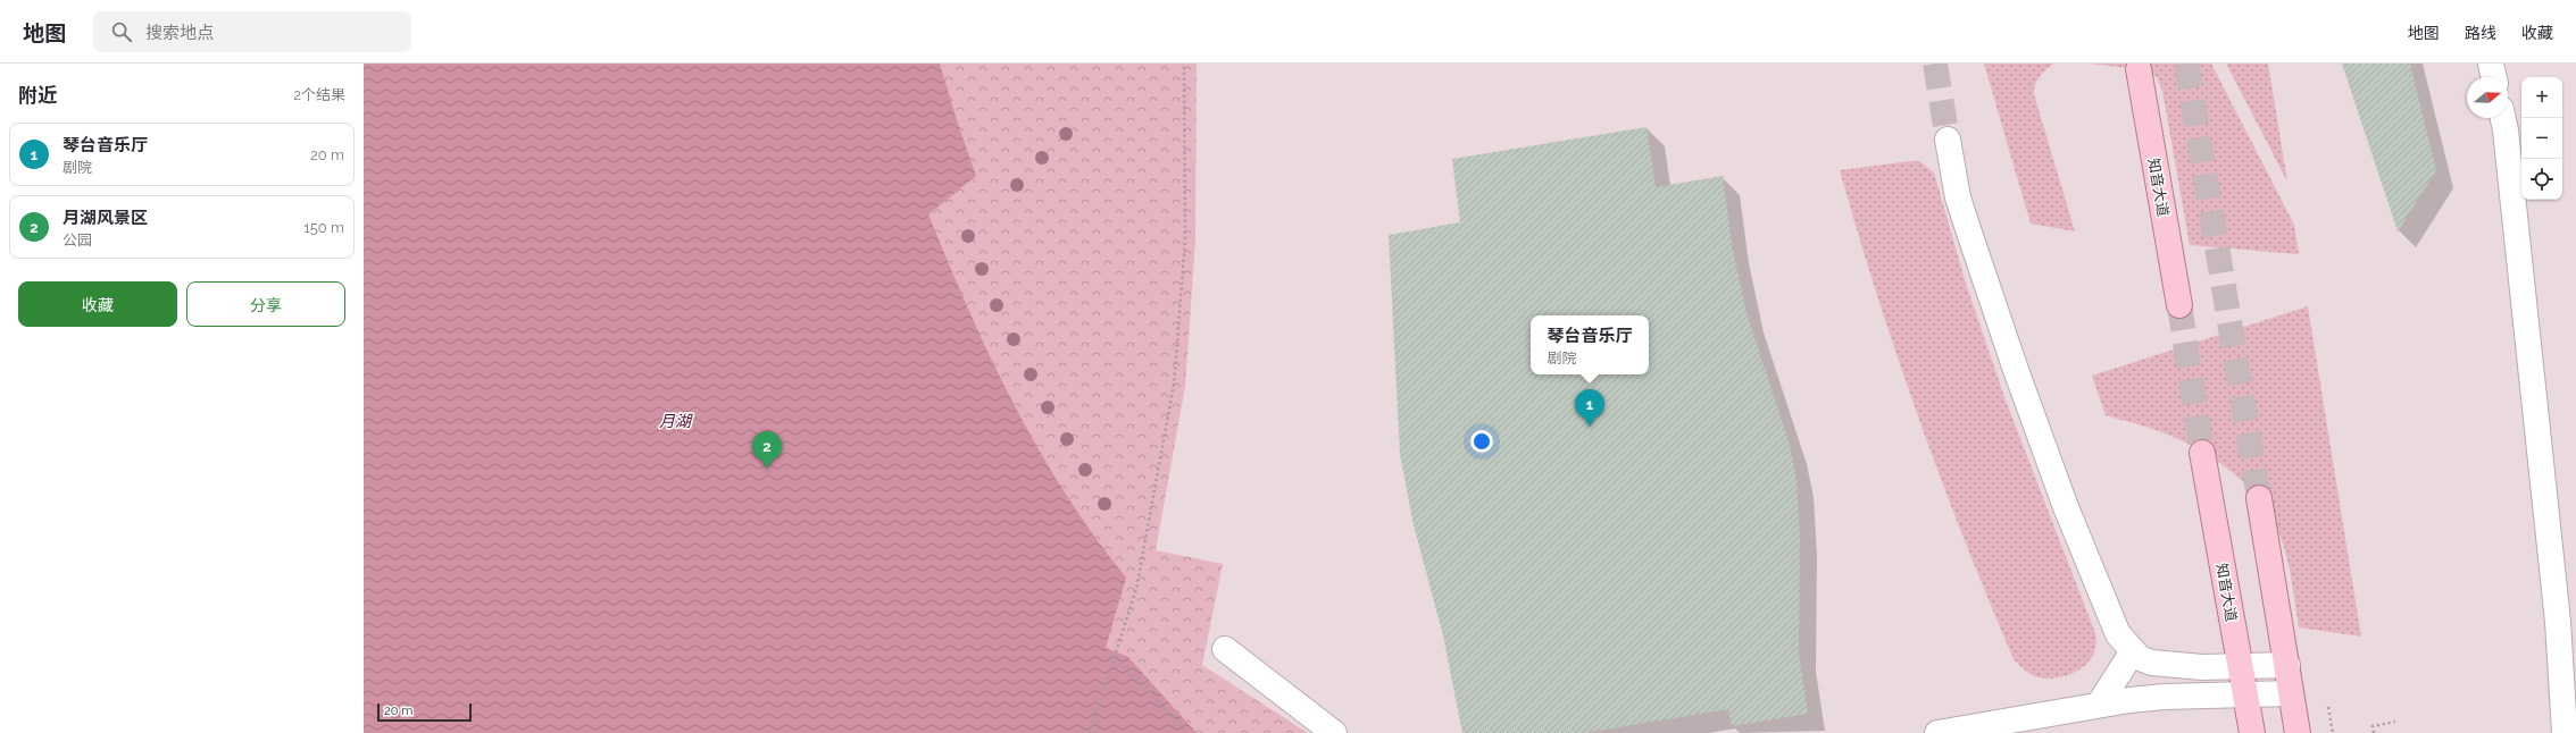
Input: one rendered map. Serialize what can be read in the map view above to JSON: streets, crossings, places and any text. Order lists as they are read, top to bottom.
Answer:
{
  "streets": {
    "main road": ["知音大道"]
  },
  "water": ["月湖"],
  "scale_bar": "20 m",
  "north": "right",
  "page": {
    "header": "地图",
    "search": "搜索地点",
    "nav": ["地图", "路线", "收藏"],
    "heading": ["附近", "2个结果"],
    "map_buttons": ["+", "−"],
    "list": [
      {
        "mark": "1",
        "name": "琴台音乐厅",
        "note": "剧院",
        "value": "20 m"
      },
      {
        "mark": "2",
        "name": "月湖风景区",
        "note": "公园",
        "value": "150 m"
      }
    ],
    "buttons": ["收藏", "分享"],
    "popup": ["琴台音乐厅", "剧院"],
    "pins": ["1", "2"],
    "scale": "20 m"
  }
}
